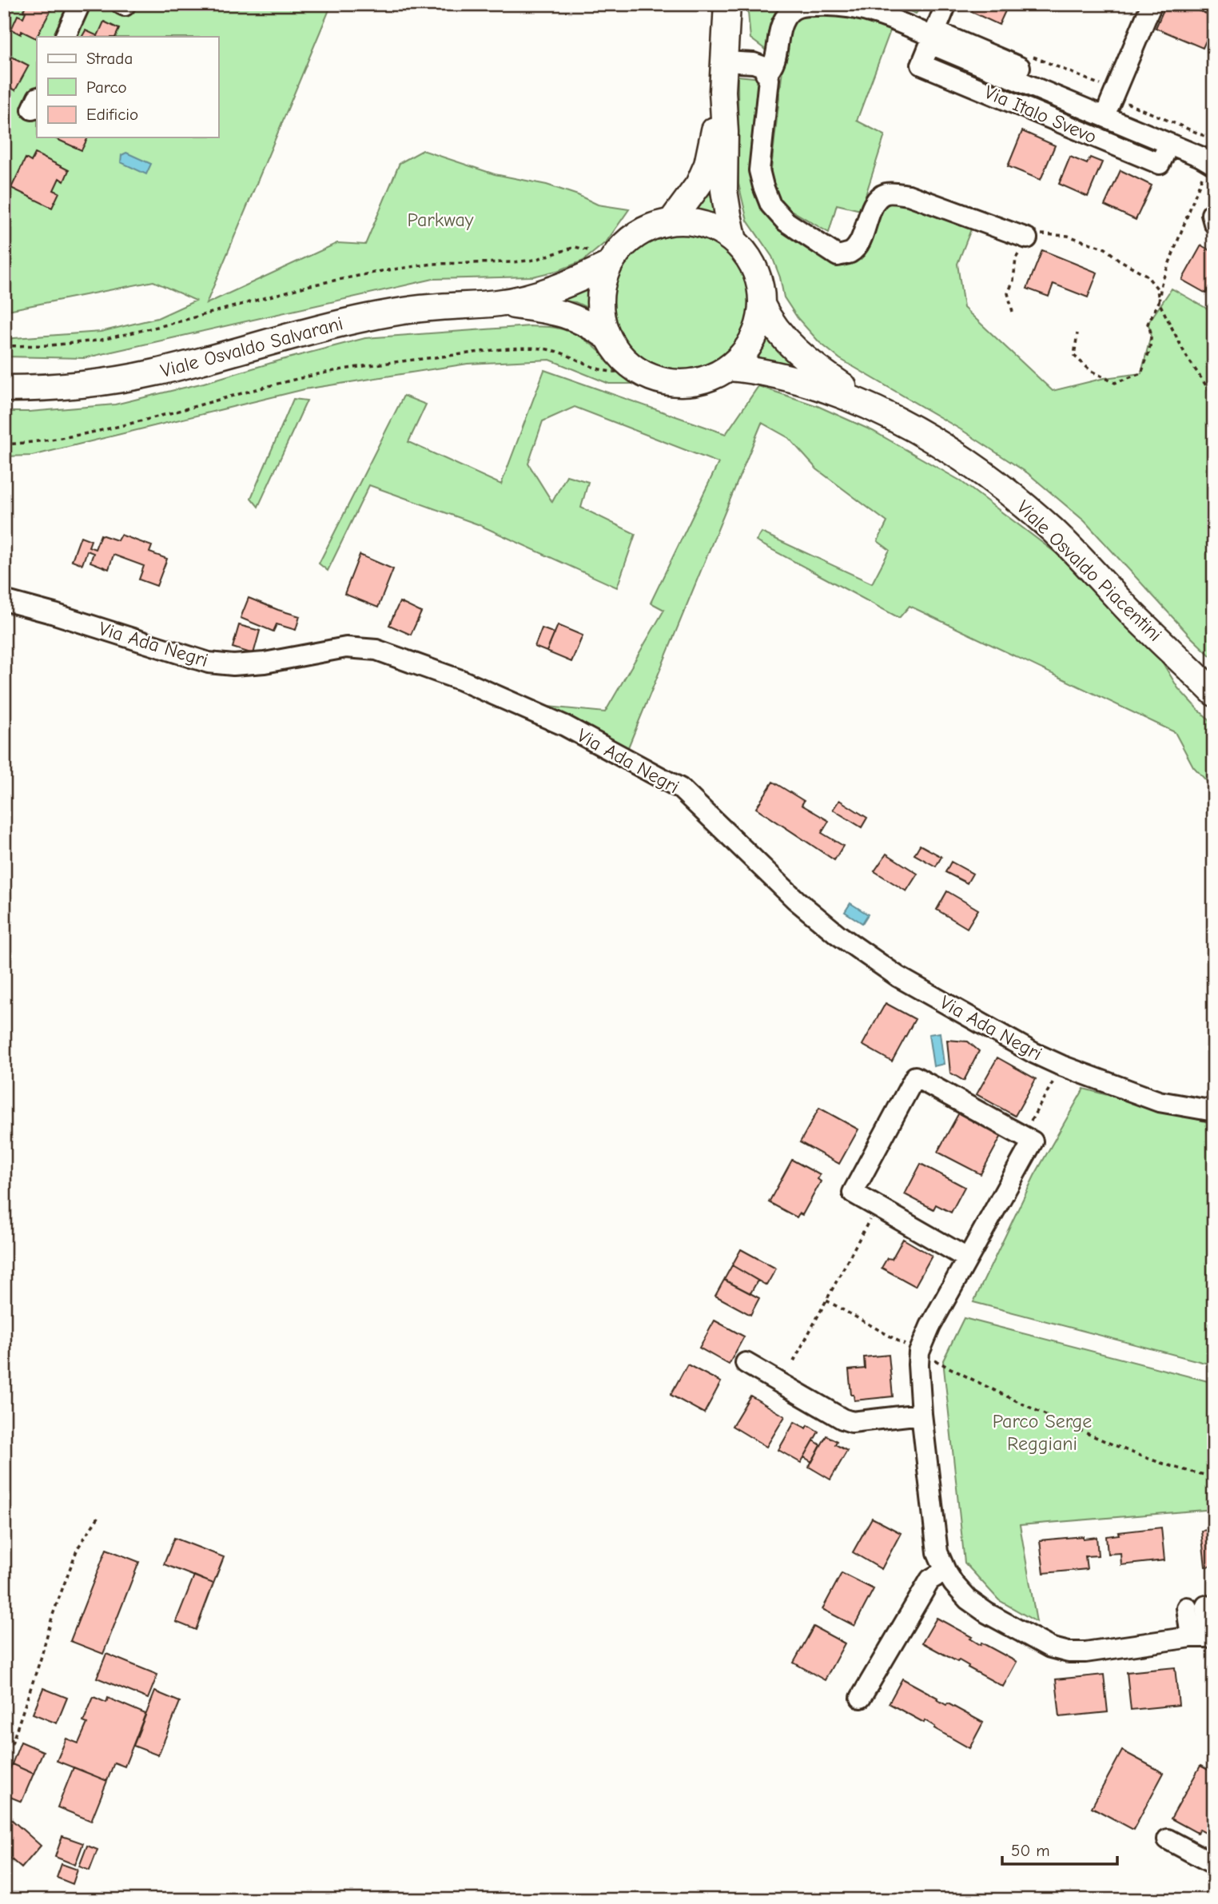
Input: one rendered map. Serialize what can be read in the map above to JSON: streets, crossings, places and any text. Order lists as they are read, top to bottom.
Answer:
{
  "streets": {
    "main road": ["Viale Osvaldo Salvarani", "Viale Osvaldo Piacentini"],
    "street": ["Via Italo Svevo", "Via Ada Negri"]
  },
  "crossings": [
    ["Viale Osvaldo Salvarani", "Viale Osvaldo Piacentini"]
  ],
  "parks": ["Parkway", "Parco Serge Reggiani"],
  "legend": ["Strada", "Parco", "Edificio"],
  "scale_bar": "50 m"
}
